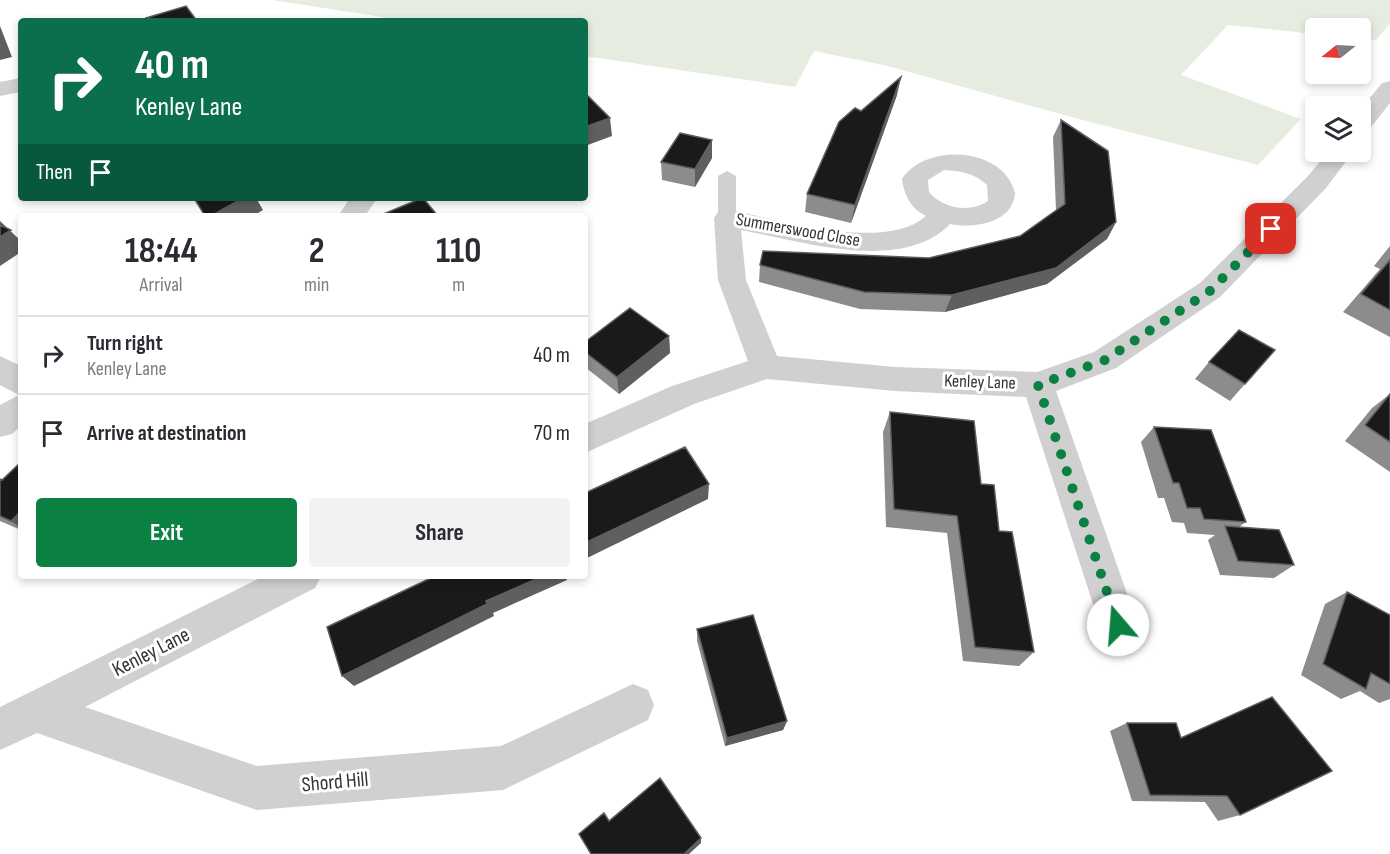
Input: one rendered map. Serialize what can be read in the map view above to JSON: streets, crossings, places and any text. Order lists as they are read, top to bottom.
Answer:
{
  "streets": {
    "street": ["Summerswood Close", "Kenley Lane", "Shord Hill"]
  },
  "crossings": [
    ["Summerswood Close", "Kenley Lane"],
    ["Kenley Lane", "Shord Hill"]
  ],
  "north": "left",
  "page": {
    "turn": ["40 m", "Kenley Lane"],
    "then": "Then",
    "eta": [
      "18:44",
      "Arrival",
      "2",
      "min",
      "110",
      "m"
    ],
    "list": [
      {
        "name": "Turn right",
        "note": "Kenley Lane",
        "value": "40 m"
      },
      {
        "name": "Arrive at destination",
        "value": "70 m"
      }
    ],
    "buttons": ["Exit", "Share"]
  }
}
